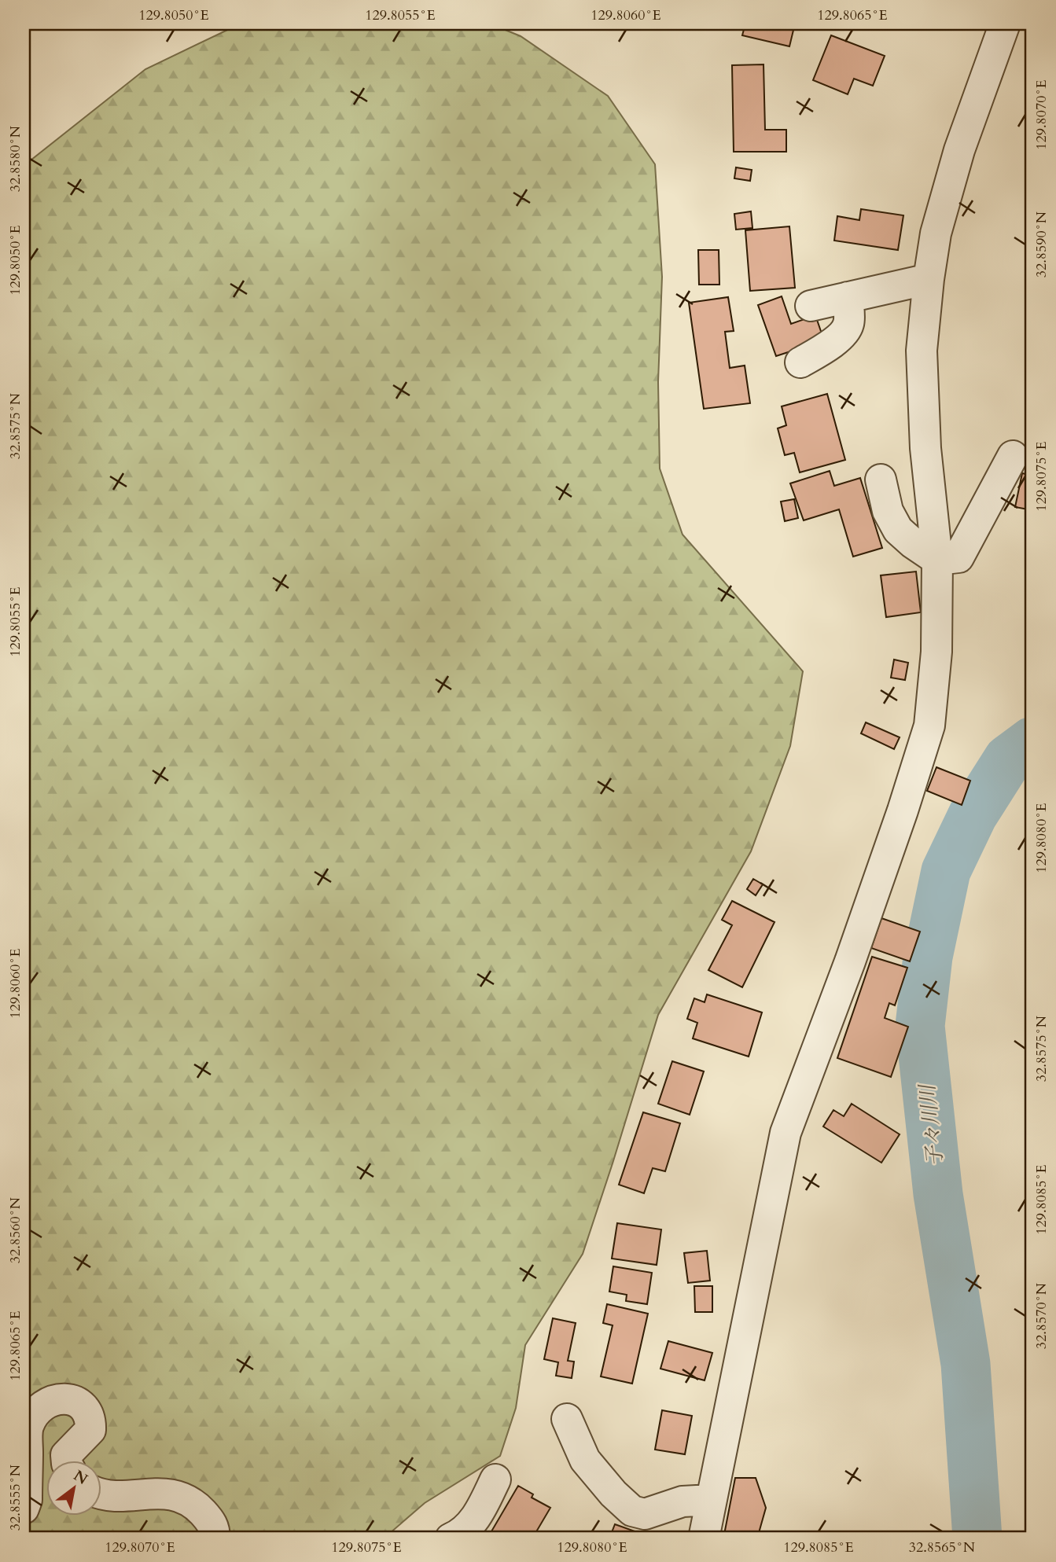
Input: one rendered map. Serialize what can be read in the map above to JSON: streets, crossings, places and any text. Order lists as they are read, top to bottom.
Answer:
{
  "water": ["子々川川"],
  "north": "top right",
  "coordinates": [
    "129.8050°E",
    "129.8055°E",
    "129.8060°E",
    "129.8065°E",
    "129.8070°E",
    "32.8580°N",
    "32.8590°N",
    "32.8575°N",
    "129.8075°E",
    "129.8080°E",
    "129.8085°E",
    "32.8560°N",
    "32.8570°N",
    "32.8555°N",
    "32.8565°N"
  ]
}
